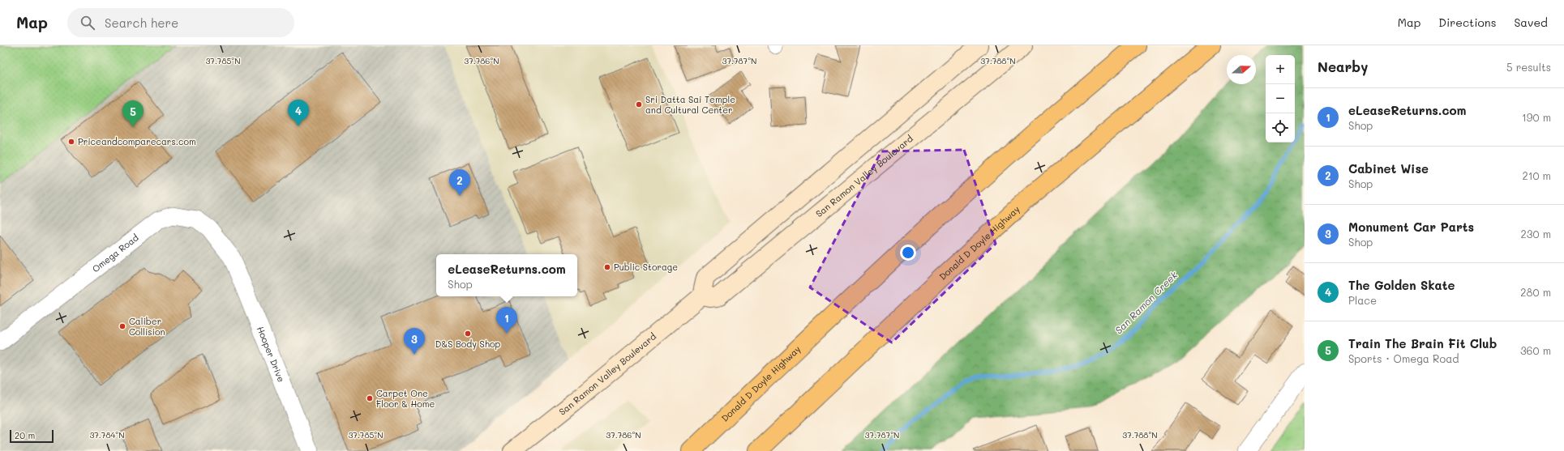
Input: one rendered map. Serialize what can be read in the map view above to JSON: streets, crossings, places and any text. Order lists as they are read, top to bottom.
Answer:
{
  "streets": {
    "highway": ["Donald D Doyle Highway"],
    "main road": ["San Ramon Valley Boulevard"],
    "street": ["Omega Road", "Hooper Drive"]
  },
  "crossings": [
    ["Omega Road", "Hooper Drive"]
  ],
  "water": ["San Ramon Creek"],
  "places": [
    "Sri Datta Sai Temple and Cultural Center",
    "Priceandcomparecars.com",
    "Public Storage",
    "Caliber Collision",
    "D&S Body Shop",
    "Carpet One Floor & Home"
  ],
  "scale_bar": "20 m",
  "north": "right",
  "page": {
    "header": "Map",
    "search": "Search here",
    "nav": ["Map", "Directions", "Saved"],
    "heading": ["Nearby", "5 results"],
    "map_buttons": ["+", "−"],
    "list": [
      {
        "mark": "1",
        "name": "eLeaseReturns.com",
        "note": "Shop",
        "value": "190 m"
      },
      {
        "mark": "2",
        "name": "Cabinet Wise",
        "note": "Shop",
        "value": "210 m"
      },
      {
        "mark": "3",
        "name": "Monument Car Parts",
        "note": "Shop",
        "value": "230 m"
      },
      {
        "mark": "4",
        "name": "The Golden Skate",
        "note": "Place",
        "value": "280 m"
      },
      {
        "mark": "5",
        "name": "Train The Brain Fit Club",
        "note": "Sports · Omega Road",
        "value": "360 m"
      }
    ],
    "pins": [
      "4",
      "5",
      "2",
      "1",
      "3"
    ],
    "popup": ["eLeaseReturns.com", "Shop"],
    "scale": "20 m"
  },
  "coordinates": [
    "37.785°N",
    "37.786°N",
    "37.787°N",
    "37.788°N",
    "37.784°N"
  ]
}
